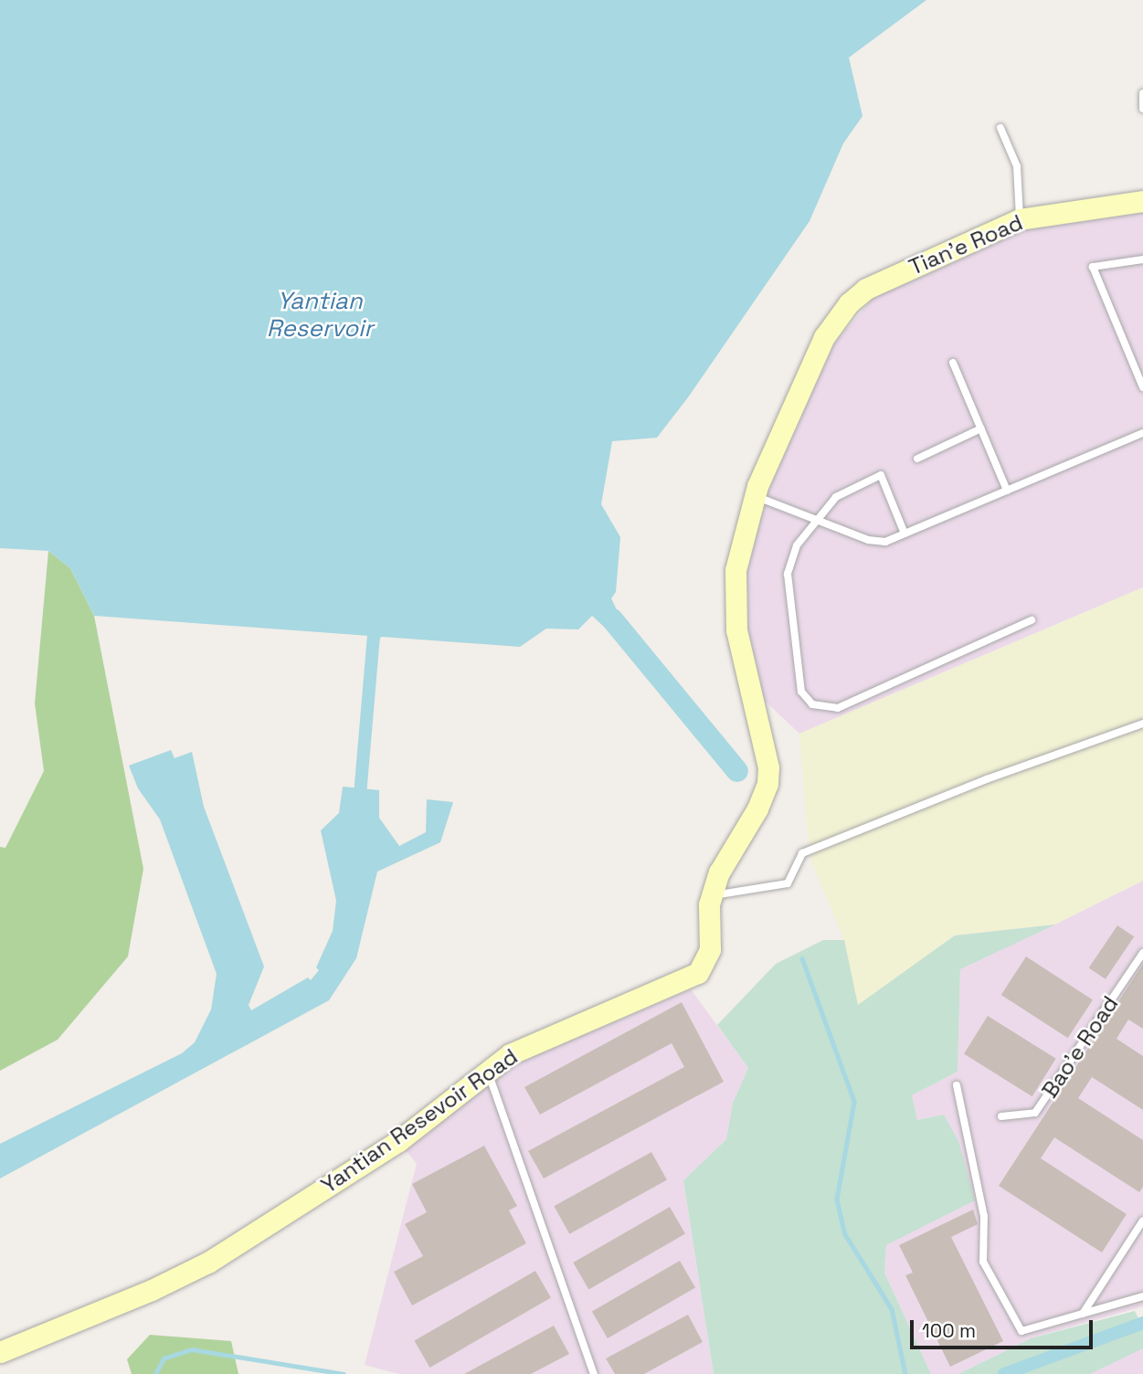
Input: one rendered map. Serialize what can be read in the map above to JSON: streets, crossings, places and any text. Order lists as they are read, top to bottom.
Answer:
{
  "streets": {
    "main road": ["Tian’e Road", "Yantian Resevoir Road"],
    "lane": ["Bao’e Road"]
  },
  "crossings": [
    ["Tian’e Road", "Yantian Resevoir Road"]
  ],
  "water": ["Yantian Reservoir"],
  "scale_bar": "100 m"
}
